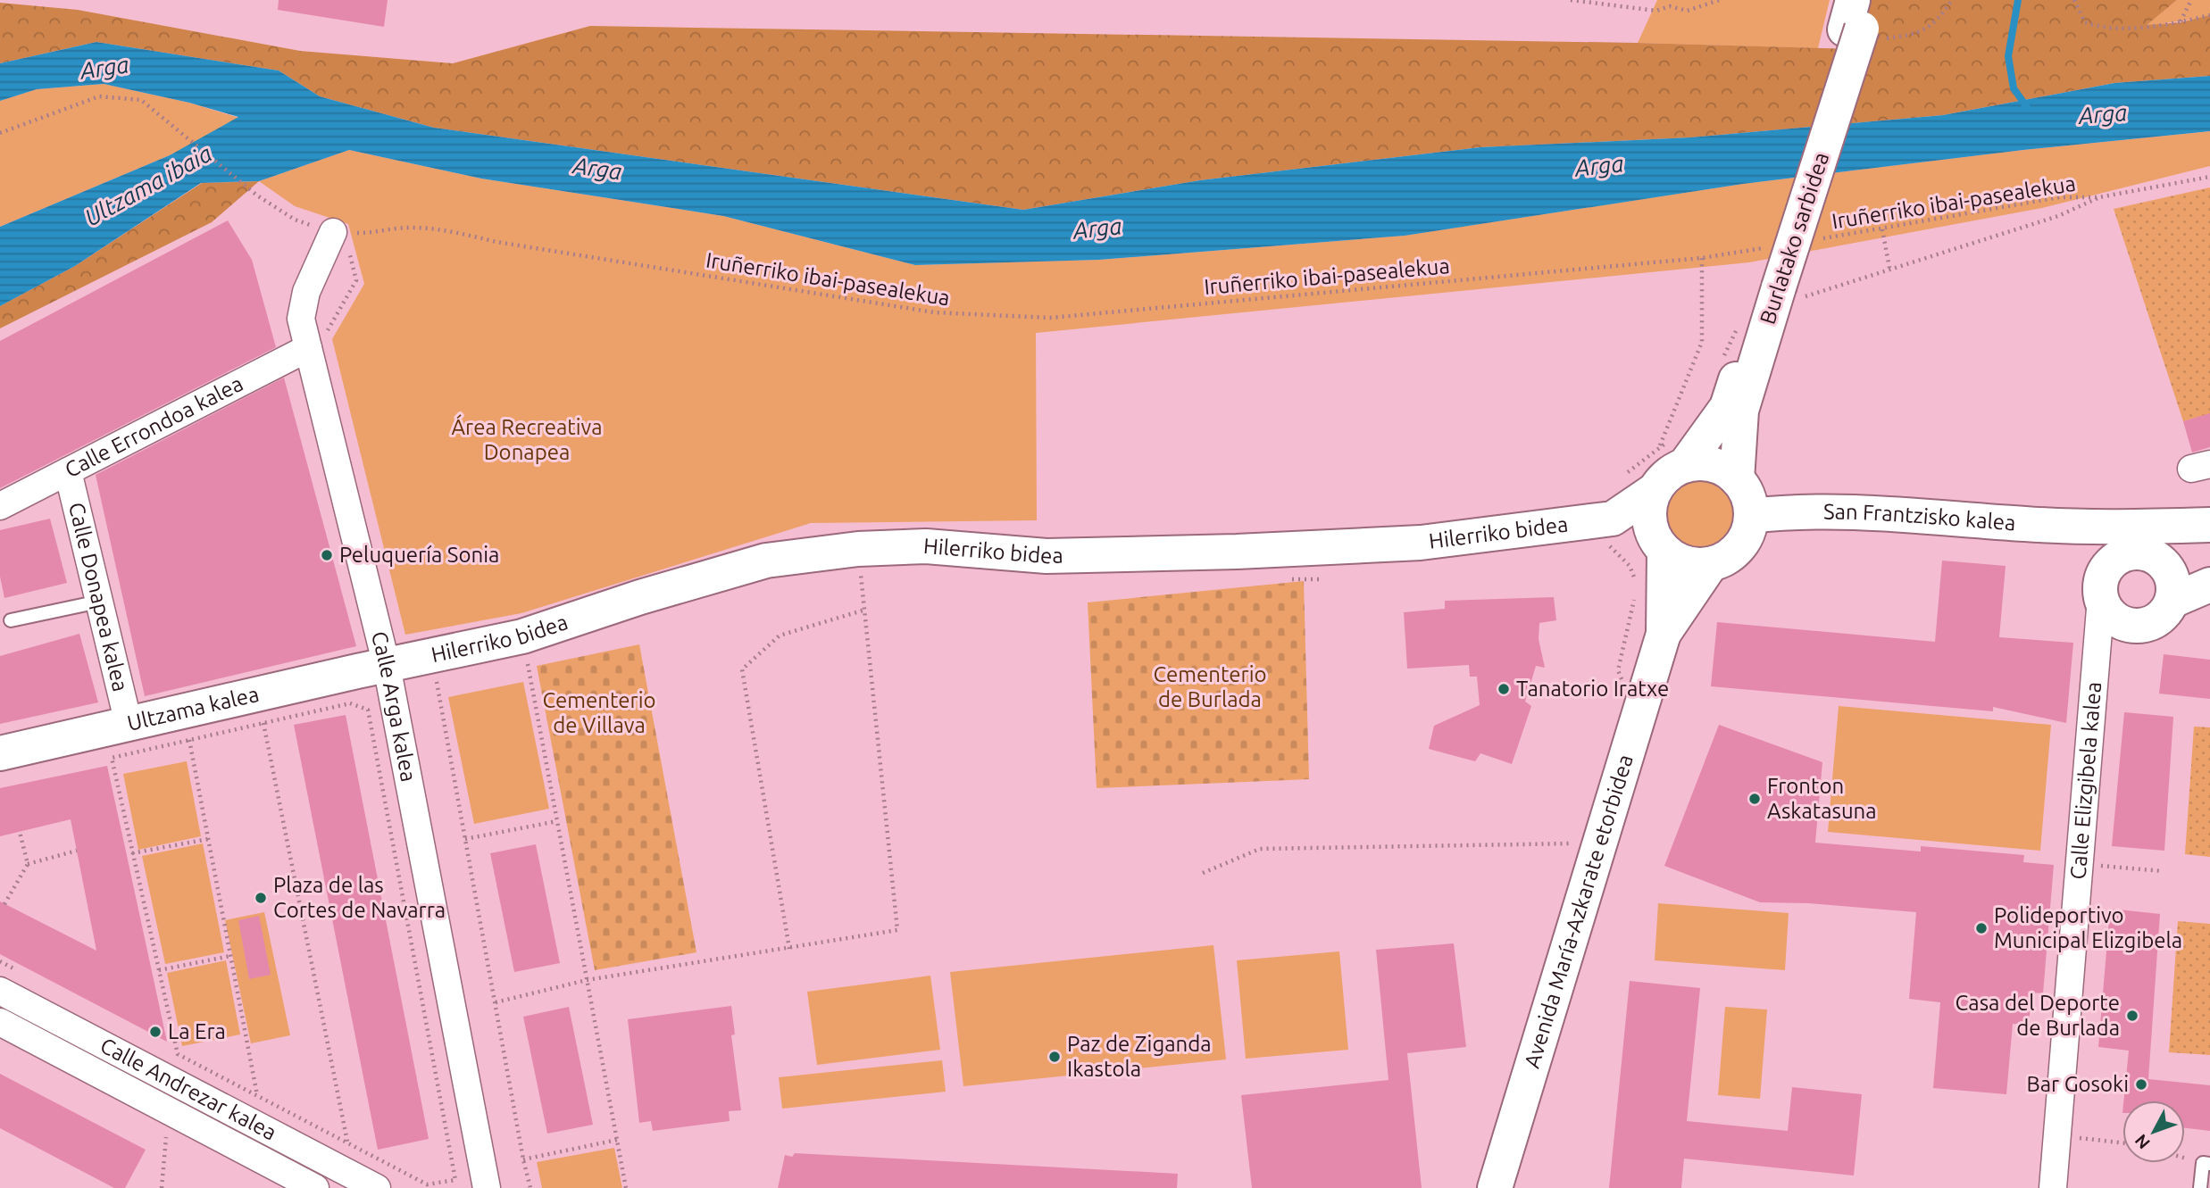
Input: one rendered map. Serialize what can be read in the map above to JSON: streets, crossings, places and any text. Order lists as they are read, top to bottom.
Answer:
{
  "streets": {
    "street": [
      "Burlatako sarbidea",
      "Calle Errondoa kalea",
      "San Frantzisko kalea",
      "Hilerriko bidea",
      "Calle Donapea kalea",
      "Calle Arga kalea",
      "Ultzama kalea",
      "Calle Elizgibela kalea",
      "Avenida María-Azkarate etorbidea",
      "Calle Andrezar kalea"
    ],
    "path": ["Iruñerriko ibai-pasealekua"]
  },
  "crossings": [
    ["Iruñerriko ibai-pasealekua", "Burlatako sarbidea"],
    ["Iruñerriko ibai-pasealekua", "Calle Arga kalea"],
    ["Burlatako sarbidea", "San Frantzisko kalea"],
    ["Burlatako sarbidea", "Hilerriko bidea"],
    ["Calle Errondoa kalea", "Calle Donapea kalea"],
    ["Calle Errondoa kalea", "Calle Arga kalea"],
    ["San Frantzisko kalea", "Hilerriko bidea"],
    ["San Frantzisko kalea", "Calle Elizgibela kalea"],
    ["Hilerriko bidea", "Calle Arga kalea"],
    ["Hilerriko bidea", "Ultzama kalea"],
    ["Calle Donapea kalea", "Ultzama kalea"],
    ["Calle Arga kalea", "Ultzama kalea"]
  ],
  "water": ["Arga", "Ultzama ibaia"],
  "parks": ["Área Recreativa Donapea", "Cementerio de Burlada", "Cementerio de Villava"],
  "places": [
    "Peluquería Sonia",
    "Tanatorio Iratxe",
    "Fronton Askatasuna",
    "Plaza de las Cortes de Navarra",
    "Polideportivo Municipal Elizgibela",
    "Casa del Deporte de Burlada",
    "La Era",
    "Paz de Ziganda Ikastola",
    "Bar Gosoki"
  ],
  "north": "bottom left"
}
